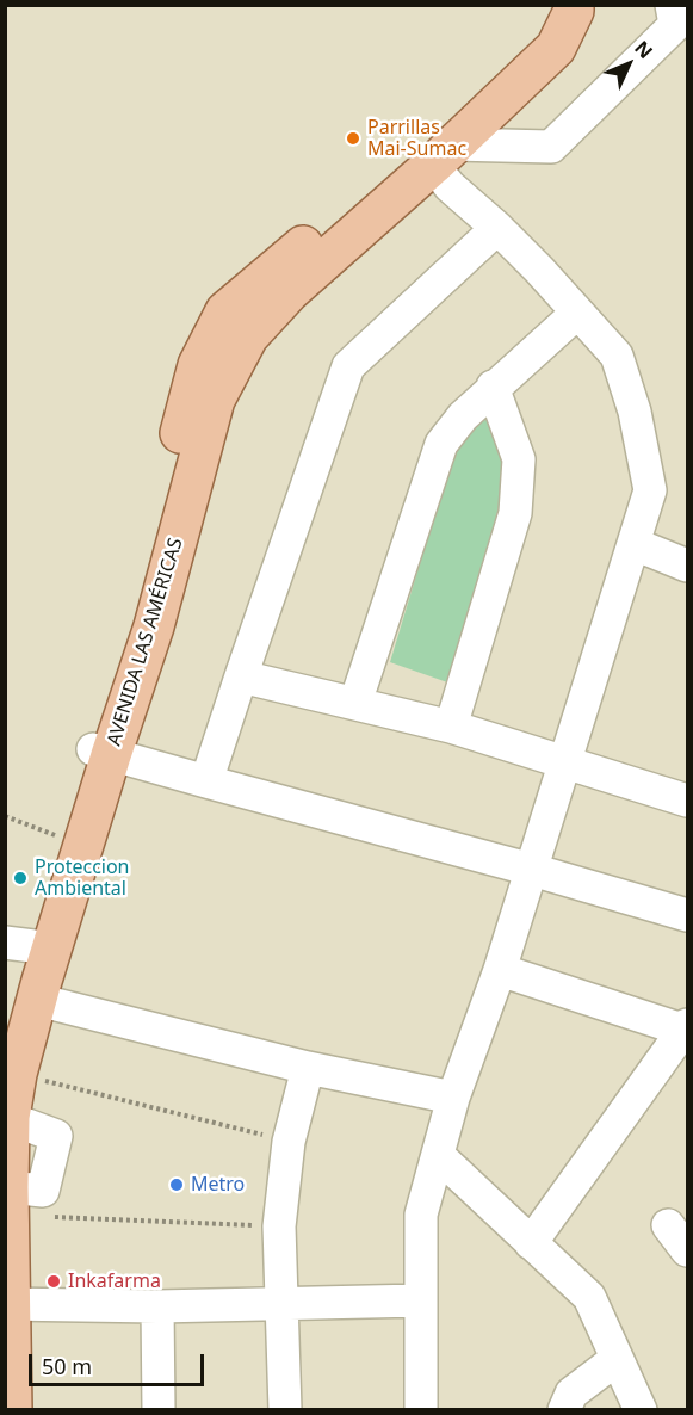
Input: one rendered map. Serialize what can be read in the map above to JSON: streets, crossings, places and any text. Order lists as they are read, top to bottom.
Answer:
{
  "streets": {
    "main road": ["AVENIDA LAS AMÉRICAS"]
  },
  "places": [
    "Parrillas Mai-Sumac",
    "Proteccion Ambiental",
    "Metro",
    "Inkafarma"
  ],
  "scale_bar": "50 m",
  "north": "top right"
}
